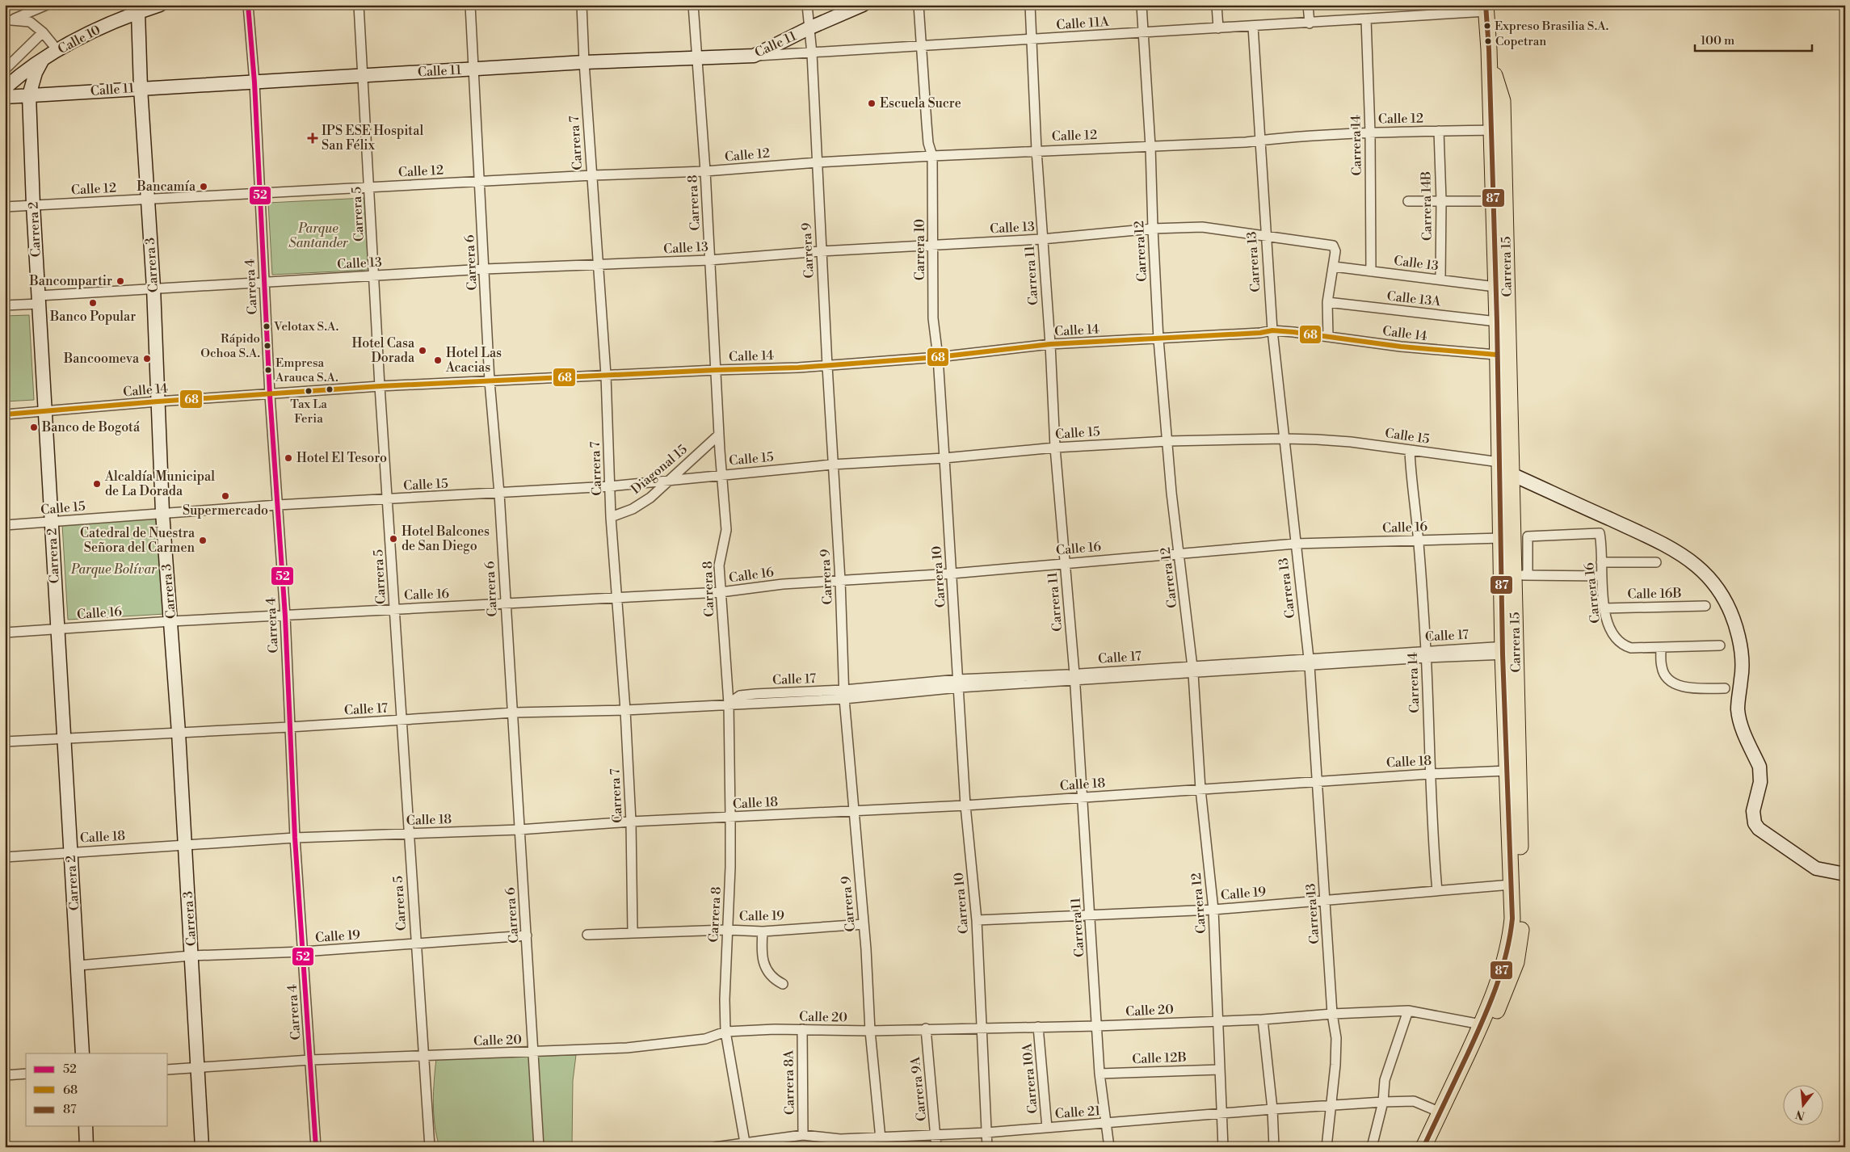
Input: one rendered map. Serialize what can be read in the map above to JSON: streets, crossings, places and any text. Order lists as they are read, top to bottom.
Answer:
{
  "streets": {
    "main road": [
      "Calle 10",
      "Calle 11",
      "Carrera 2",
      "Carrera 3",
      "Carrera 15"
    ],
    "street": [
      "Calle 11A",
      "Calle 12",
      "Carrera 7",
      "Carrera 14",
      "Carrera 8",
      "Carrera 14B",
      "Carrera 5",
      "Calle 13",
      "Carrera 10",
      "Carrera 9",
      "Carrera 12",
      "Carrera 13",
      "Carrera 6",
      "Carrera 11",
      "Carrera 4",
      "Calle 13A",
      "Calle 14",
      "Calle 15",
      "Diagonal 15",
      "Calle 16",
      "Carrera 16",
      "Calle 16B",
      "Calle 17",
      "Calle 18",
      "Calle 19",
      "Calle 20",
      "Calle 12B",
      "Carrera 10A",
      "Carrera 8A",
      "Carrera 9A",
      "Calle 21"
    ]
  },
  "crossings": [
    ["Calle 11A", "Calle 11"],
    ["Calle 11A", "Carrera 14"],
    ["Calle 11A", "Carrera 10"],
    ["Calle 11A", "Carrera 9"],
    ["Calle 11A", "Carrera 12"],
    ["Calle 11A", "Carrera 13"],
    ["Calle 11A", "Carrera 15"],
    ["Calle 11A", "Carrera 11"],
    ["Calle 10", "Carrera 2"],
    ["Calle 10", "Carrera 3"],
    ["Calle 11", "Carrera 7"],
    ["Calle 11", "Carrera 8"],
    ["Calle 11", "Carrera 5"],
    ["Calle 11", "Carrera 2"],
    ["Calle 11", "Carrera 9"],
    ["Calle 11", "Carrera 6"],
    ["Calle 11", "Carrera 3"],
    ["Calle 11", "Carrera 4"],
    ["Calle 12", "Carrera 7"],
    ["Calle 12", "Carrera 14"],
    ["Calle 12", "Carrera 8"],
    ["Calle 12", "Carrera 14B"],
    ["Calle 12", "Carrera 5"],
    ["Calle 12", "Carrera 2"],
    ["Calle 12", "Carrera 10"],
    ["Calle 12", "Carrera 9"],
    ["Calle 12", "Carrera 12"],
    ["Calle 12", "Carrera 13"],
    ["Calle 12", "Carrera 6"],
    ["Calle 12", "Carrera 3"],
    ["Calle 12", "Carrera 15"],
    ["Calle 12", "Carrera 11"],
    ["Calle 12", "Carrera 4"],
    ["Carrera 7", "Calle 13"],
    ["Carrera 7", "Calle 14"],
    ["Carrera 7", "Calle 15"],
    ["Carrera 7", "Diagonal 15"],
    ["Carrera 7", "Calle 16"],
    ["Carrera 7", "Calle 17"],
    ["Carrera 7", "Calle 18"],
    ["Carrera 7", "Calle 19"],
    ["Carrera 14", "Calle 13"],
    ["Carrera 14", "Calle 15"],
    ["Carrera 14", "Calle 16"],
    ["Carrera 14", "Calle 17"],
    ["Carrera 14", "Calle 18"],
    ["Carrera 14", "Calle 19"],
    ["Carrera 8", "Calle 13"],
    ["Carrera 8", "Calle 14"],
    ["Carrera 8", "Calle 15"],
    ["Carrera 8", "Diagonal 15"],
    ["Carrera 8", "Calle 16"],
    ["Carrera 8", "Calle 17"],
    ["Carrera 8", "Calle 18"],
    ["Carrera 8", "Calle 19"],
    ["Carrera 8", "Calle 20"],
    ["Carrera 8", "Calle 21"],
    ["Carrera 14B", "Calle 13"],
    ["Carrera 5", "Calle 13"],
    ["Carrera 5", "Calle 14"],
    ["Carrera 5", "Calle 15"],
    ["Carrera 5", "Calle 16"],
    ["Carrera 5", "Calle 17"],
    ["Carrera 5", "Calle 18"],
    ["Carrera 5", "Calle 19"],
    ["Carrera 5", "Calle 20"],
    ["Calle 13", "Carrera 2"],
    ["Calle 13", "Carrera 10"],
    ["Calle 13", "Carrera 9"],
    ["Calle 13", "Carrera 12"],
    ["Calle 13", "Carrera 13"],
    ["Calle 13", "Carrera 6"],
    ["Calle 13", "Carrera 3"],
    ["Calle 13", "Carrera 15"],
    ["Calle 13", "Carrera 11"],
    ["Calle 13", "Carrera 4"],
    ["Carrera 2", "Calle 14"],
    ["Carrera 2", "Calle 15"],
    ["Carrera 2", "Calle 16"],
    ["Carrera 2", "Calle 17"],
    ["Carrera 2", "Calle 18"],
    ["Carrera 2", "Calle 19"],
    ["Carrera 10", "Calle 14"],
    ["Carrera 10", "Calle 15"],
    ["Carrera 10", "Calle 16"],
    ["Carrera 10", "Calle 17"],
    ["Carrera 10", "Calle 18"],
    ["Carrera 10", "Calle 19"],
    ["Carrera 10", "Calle 20"],
    ["Carrera 10", "Calle 21"],
    ["Carrera 9", "Calle 14"],
    ["Carrera 9", "Calle 15"],
    ["Carrera 9", "Calle 16"],
    ["Carrera 9", "Calle 17"],
    ["Carrera 9", "Calle 18"],
    ["Carrera 9", "Calle 19"],
    ["Carrera 9", "Calle 20"],
    ["Carrera 9", "Calle 21"],
    ["Carrera 12", "Calle 14"],
    ["Carrera 12", "Calle 15"],
    ["Carrera 12", "Calle 16"],
    ["Carrera 12", "Calle 17"],
    ["Carrera 12", "Calle 18"],
    ["Carrera 12", "Calle 19"],
    ["Carrera 12", "Calle 20"],
    ["Carrera 12", "Calle 12B"],
    ["Carrera 12", "Calle 21"],
    ["Carrera 13", "Calle 14"],
    ["Carrera 13", "Calle 15"],
    ["Carrera 13", "Calle 16"],
    ["Carrera 13", "Calle 17"],
    ["Carrera 13", "Calle 18"],
    ["Carrera 13", "Calle 19"],
    ["Carrera 13", "Calle 20"],
    ["Carrera 13", "Calle 21"],
    ["Carrera 6", "Calle 14"],
    ["Carrera 6", "Calle 15"],
    ["Carrera 6", "Calle 16"],
    ["Carrera 6", "Calle 17"],
    ["Carrera 6", "Calle 18"],
    ["Carrera 6", "Calle 19"],
    ["Carrera 6", "Calle 20"],
    ["Carrera 3", "Calle 14"],
    ["Carrera 3", "Calle 15"],
    ["Carrera 3", "Calle 16"],
    ["Carrera 3", "Calle 17"],
    ["Carrera 3", "Calle 18"],
    ["Carrera 3", "Calle 19"],
    ["Carrera 3", "Calle 20"],
    ["Carrera 15", "Calle 13A"],
    ["Carrera 15", "Calle 14"],
    ["Carrera 15", "Calle 15"],
    ["Carrera 15", "Calle 16"],
    ["Carrera 15", "Carrera 16"],
    ["Carrera 15", "Calle 17"],
    ["Carrera 15", "Calle 18"],
    ["Carrera 15", "Calle 19"],
    ["Carrera 15", "Calle 20"],
    ["Carrera 15", "Calle 21"],
    ["Carrera 11", "Calle 14"],
    ["Carrera 11", "Calle 15"],
    ["Carrera 11", "Calle 16"],
    ["Carrera 11", "Calle 17"],
    ["Carrera 11", "Calle 18"],
    ["Carrera 11", "Calle 19"],
    ["Carrera 11", "Calle 20"],
    ["Carrera 11", "Calle 12B"],
    ["Carrera 11", "Calle 21"],
    ["Carrera 4", "Calle 14"],
    ["Carrera 4", "Calle 15"],
    ["Carrera 4", "Calle 16"],
    ["Carrera 4", "Calle 17"],
    ["Carrera 4", "Calle 18"],
    ["Carrera 4", "Calle 19"],
    ["Carrera 4", "Calle 20"],
    ["Calle 15", "Diagonal 15"],
    ["Carrera 16", "Calle 16B"],
    ["Calle 20", "Carrera 10A"],
    ["Calle 20", "Carrera 8A"],
    ["Calle 20", "Carrera 9A"],
    ["Carrera 10A", "Calle 21"],
    ["Carrera 8A", "Calle 21"],
    ["Carrera 9A", "Calle 21"]
  ],
  "parks": ["Parque Santander", "Parque Bolívar"],
  "places": {
    "other": [
      "Expreso Brasilia S.A.",
      "Copetran",
      "Escuela Sucre",
      "Bancamía",
      "Bancompartir",
      "Banco Popular",
      "Velotax S.A.",
      "Rápido Ochoa S.A.",
      "Hotel Casa Dorada",
      "Bancoomeva",
      "Hotel Las Acacias",
      "Empresa Arauca S.A.",
      "Tax La Feria",
      "Banco de Bogotá",
      "Hotel El Tesoro",
      "Alcaldía Municipal de La Dorada",
      "Supermercado",
      "Hotel Balcones de San Diego",
      "Catedral de Nuestra Señora del Carmen"
    ],
    "health": ["IPS ESE Hospital San Félix"]
  },
  "lines": ["transit line 52", "transit line 87", "transit line 68"],
  "legend": ["52", "68", "87"],
  "scale_bar": "100 m",
  "north": "bottom"
}
